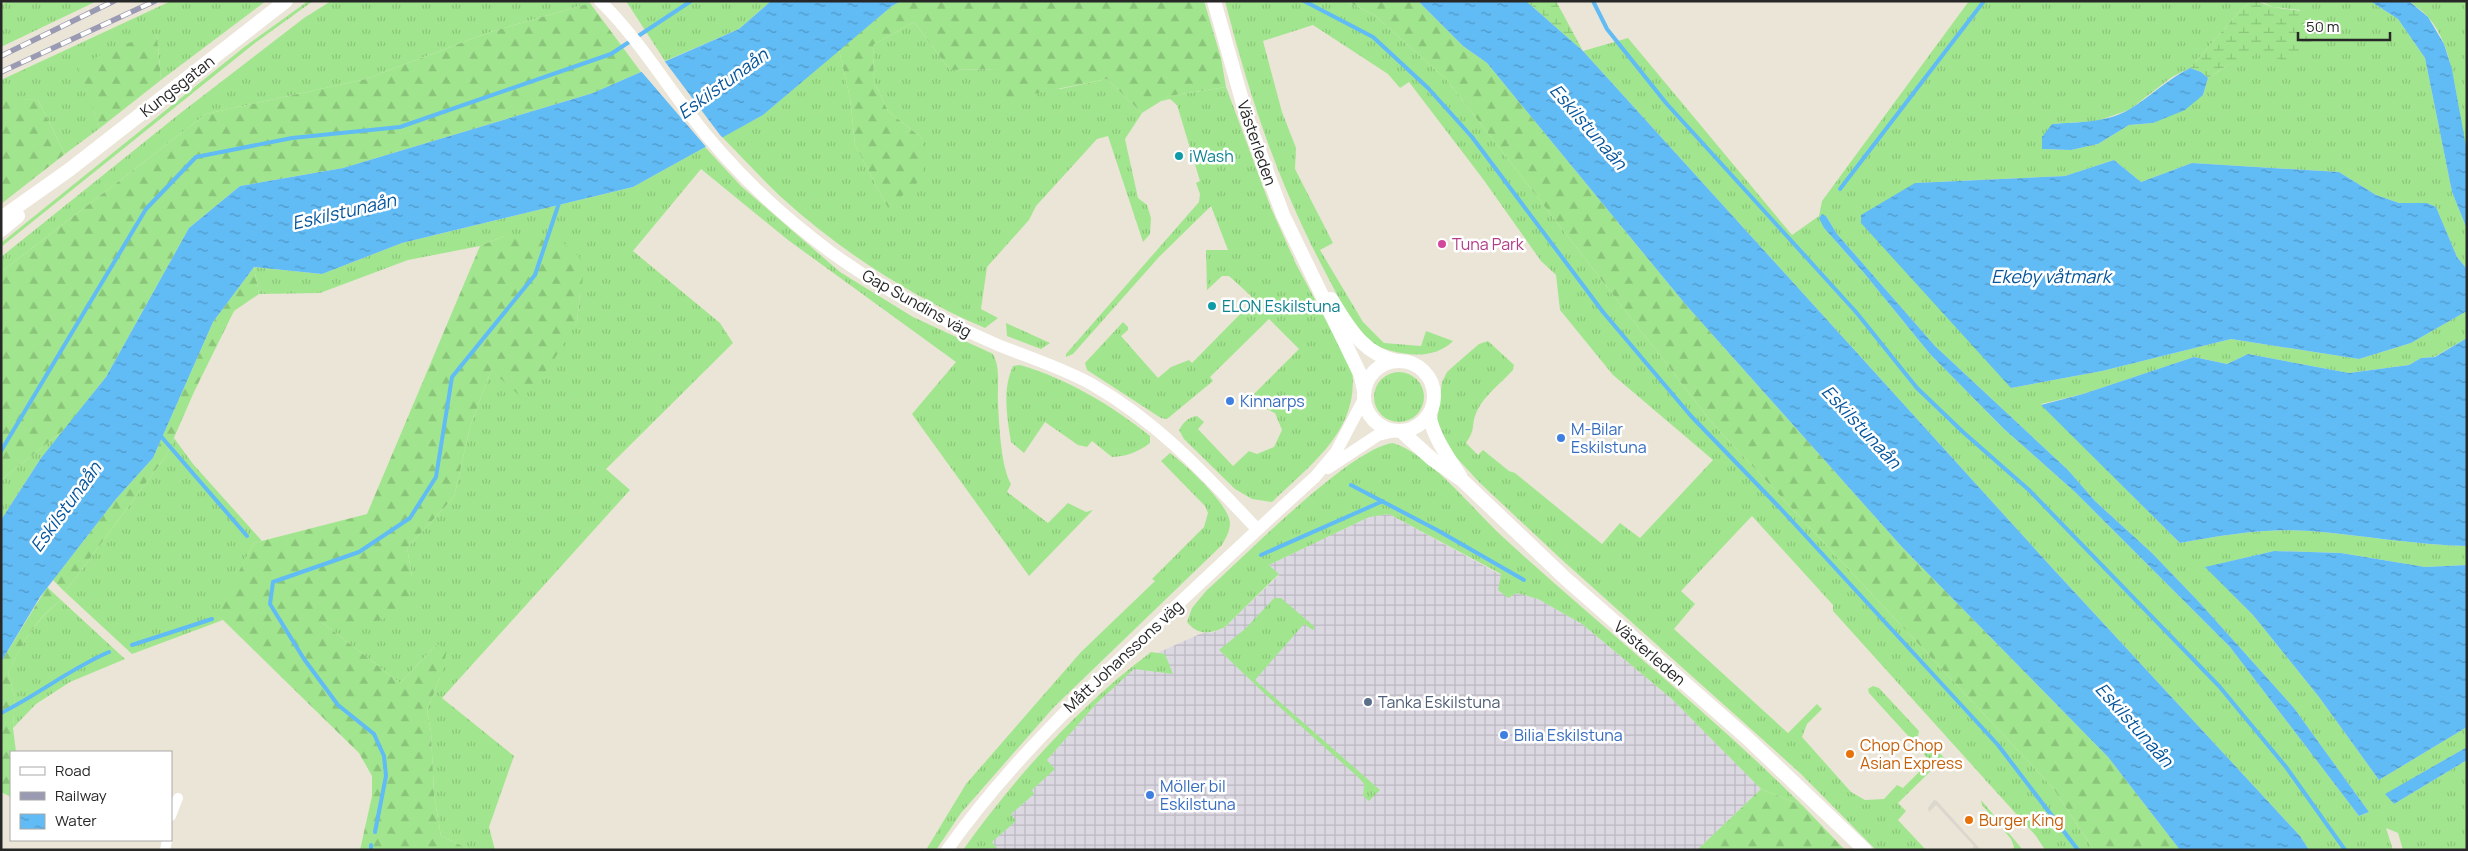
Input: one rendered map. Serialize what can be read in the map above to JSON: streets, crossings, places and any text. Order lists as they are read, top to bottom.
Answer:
{
  "streets": {
    "main road": ["Kungsgatan", "Västerleden"],
    "street": ["Gap Sundins väg", "Mått Johanssons väg"]
  },
  "crossings": [
    ["Västerleden", "Mått Johanssons väg"],
    ["Gap Sundins väg", "Mått Johanssons väg"]
  ],
  "water": ["Eskilstunaån", "Ekeby våtmark"],
  "places": [
    "iWash",
    "Tuna Park",
    "ELON Eskilstuna",
    "Kinnarps",
    "M-Bilar Eskilstuna",
    "Tanka Eskilstuna",
    "Bilia Eskilstuna",
    "Chop Chop Asian Express",
    "Möller bil Eskilstuna",
    "Burger King"
  ],
  "legend": ["Road", "Railway", "Water"],
  "scale_bar": "50 m"
}
